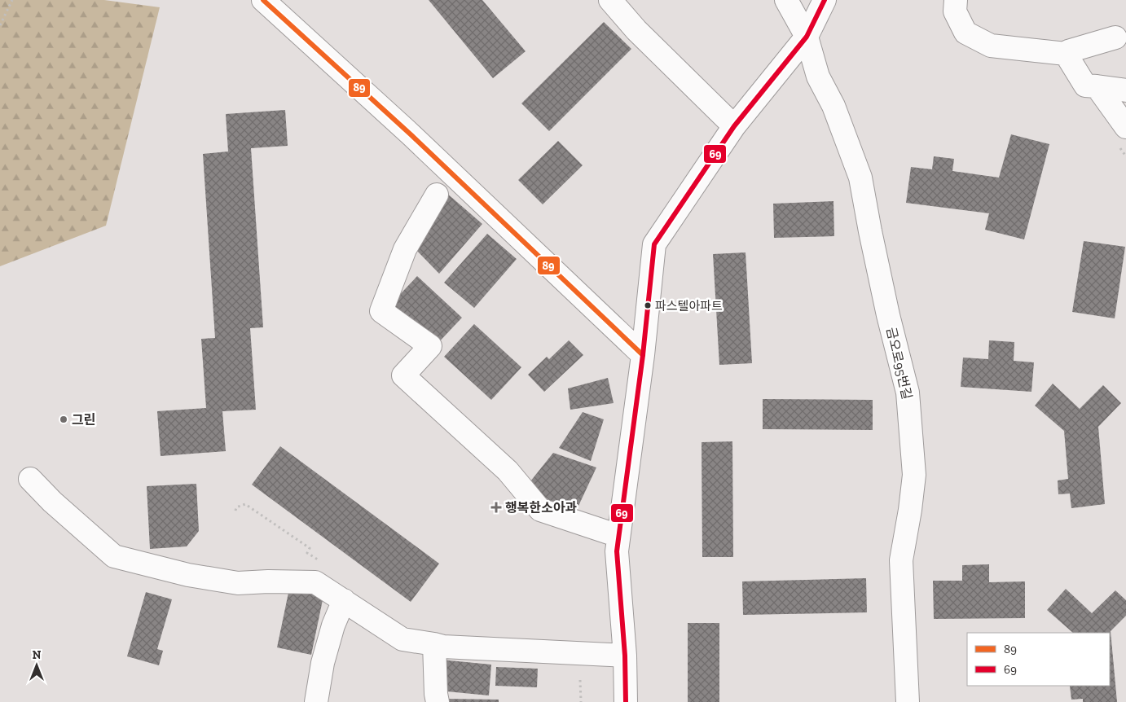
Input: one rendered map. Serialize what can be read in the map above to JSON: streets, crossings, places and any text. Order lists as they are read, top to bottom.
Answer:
{
  "streets": {
    "street": ["금오로95번길"]
  },
  "places": {
    "other": ["파스텔아파트", "그린"],
    "health": ["행복한소아과"]
  },
  "lines": ["transit line 89", "transit line 69"],
  "legend": ["89", "69"],
  "north": "top"
}
